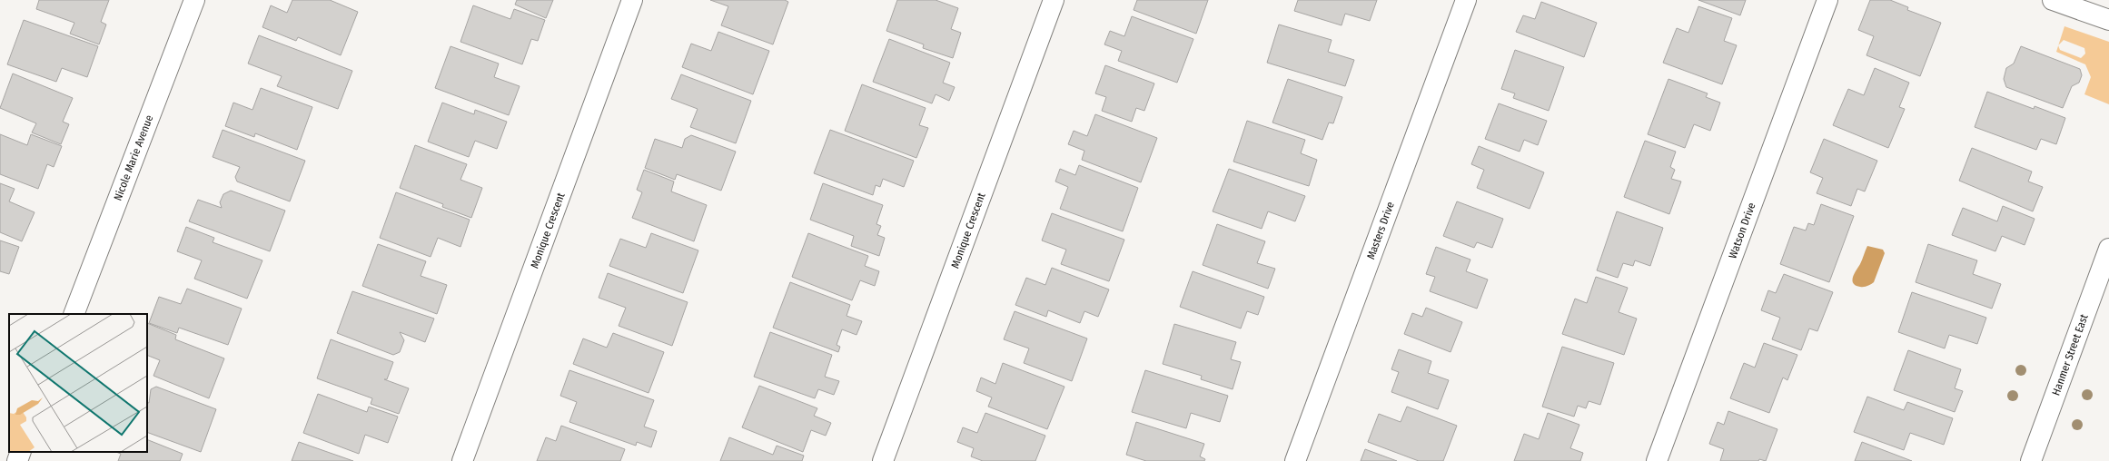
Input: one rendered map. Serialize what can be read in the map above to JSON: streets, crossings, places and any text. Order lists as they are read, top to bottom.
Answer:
{
  "streets": {
    "street": [
      "Nicole Marie Avenue",
      "Monique Crescent",
      "Masters Drive",
      "Watson Drive",
      "Hanmer Street East"
    ]
  }
}
